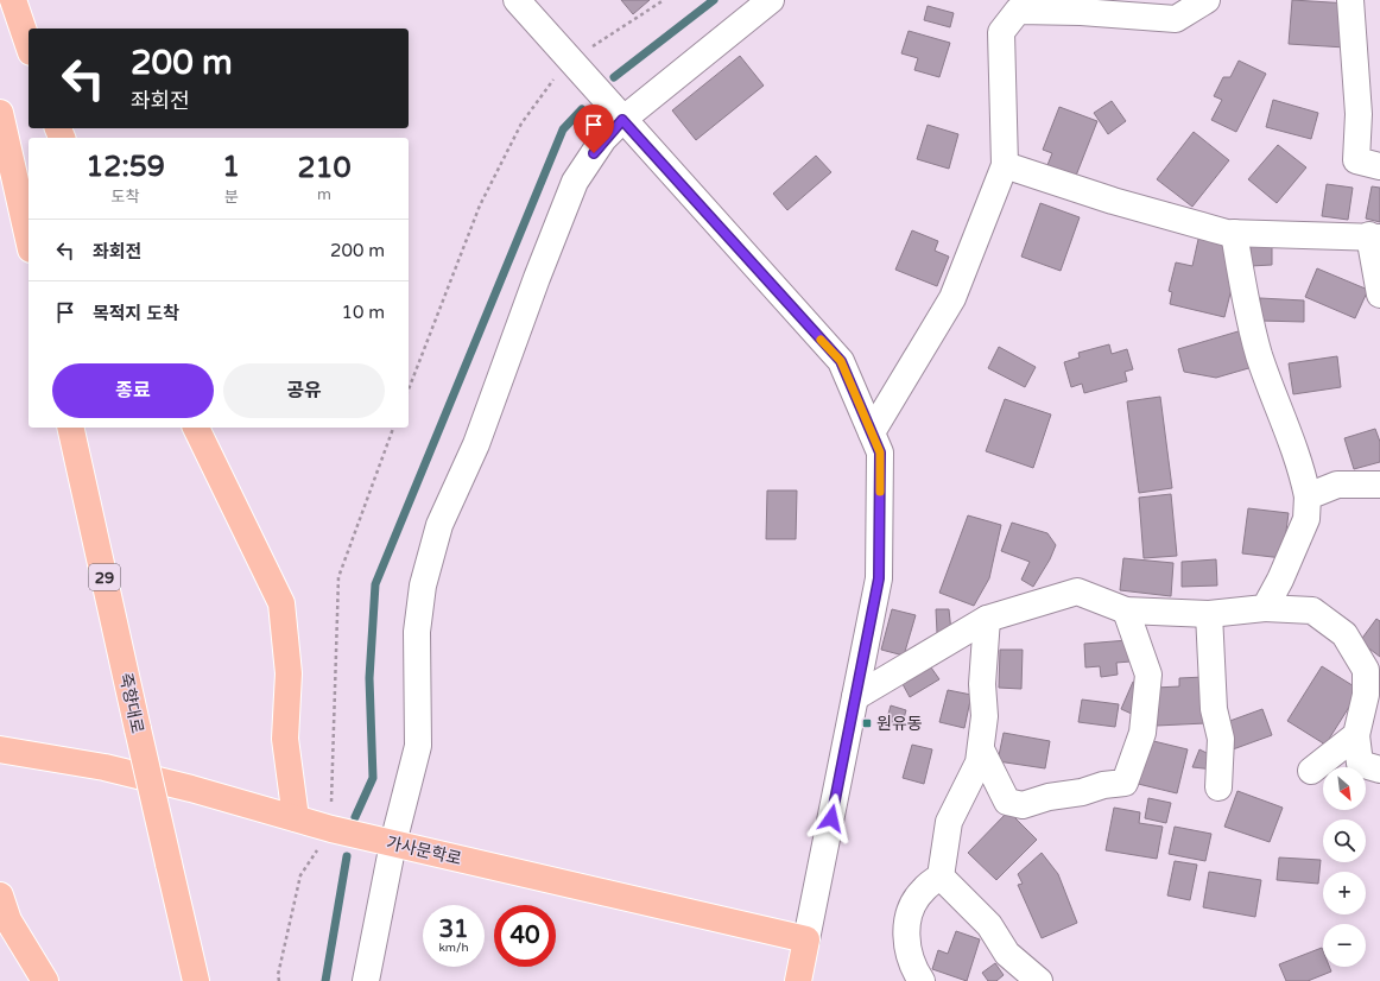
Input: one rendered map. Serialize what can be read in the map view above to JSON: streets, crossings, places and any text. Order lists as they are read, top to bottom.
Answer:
{
  "streets": {
    "main road": ["29", "죽향대로", "가사문학로"]
  },
  "places": {
    "transit": ["원유동"]
  },
  "north": "bottom right",
  "page": {
    "turn": ["200 m", "좌회전"],
    "eta": [
      "12:59",
      "도착",
      "1",
      "분",
      "210",
      "m"
    ],
    "list": [
      {
        "name": "좌회전",
        "value": "200 m"
      },
      {
        "name": "목적지 도착",
        "value": "10 m"
      }
    ],
    "buttons": ["종료", "공유"],
    "map_buttons": ["+", "−"],
    "speed": "31 km/h",
    "limit": "40"
  }
}
